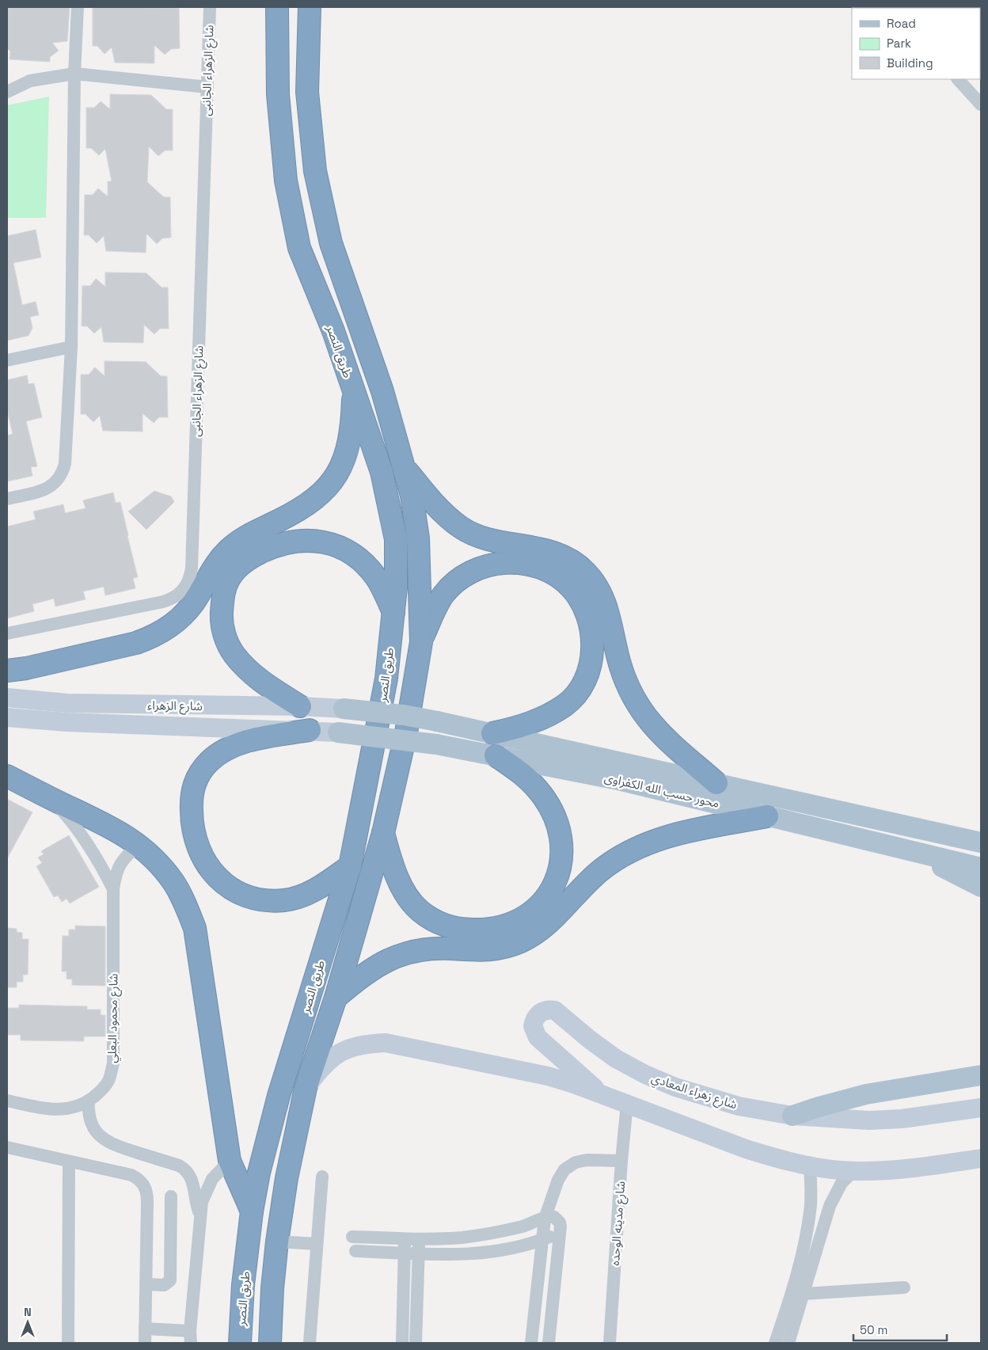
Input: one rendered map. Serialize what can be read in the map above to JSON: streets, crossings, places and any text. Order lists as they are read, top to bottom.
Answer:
{
  "streets": {
    "highway": ["طريق النصر"],
    "main road": ["شارع الزهراء", "محور حسب الله الكفراوى", "شارع زهراء المعادي"],
    "street": ["شارع الزهراء الجانبى", "شارع محمود البعلي", "شارع مدينه الوحده"]
  },
  "crossings": [
    ["طريق النصر", "شارع زهراء المعادي"],
    ["شارع الزهراء", "محور حسب الله الكفراوى"],
    ["شارع زهراء المعادي", "شارع مدينه الوحده"]
  ],
  "legend": ["Road", "Park", "Building"],
  "scale_bar": "50 m",
  "north": "top"
}
